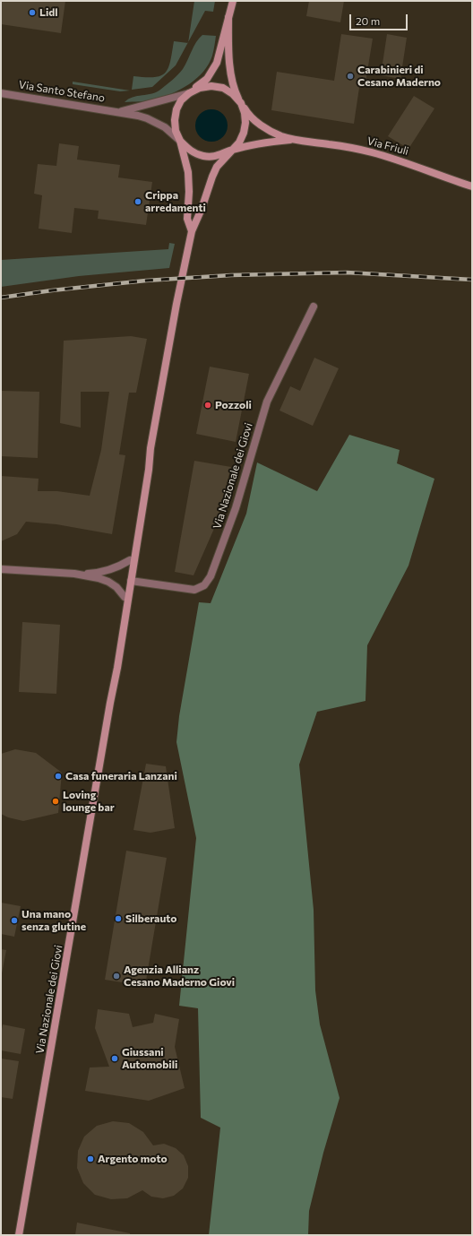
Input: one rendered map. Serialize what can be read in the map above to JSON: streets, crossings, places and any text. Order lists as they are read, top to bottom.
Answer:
{
  "streets": {
    "main road": ["Via Friuli", "Via Nazionale dei Giovi"],
    "street": ["Via Santo Stefano"]
  },
  "crossings": [
    ["Via Santo Stefano", "Via Friuli"]
  ],
  "places": [
    "Lidl",
    "Carabinieri di Cesano Maderno",
    "Crippa arredamenti",
    "Pozzoli",
    "Casa funeraria Lanzani",
    "Loving lounge bar",
    "Silberauto",
    "Una mano senza glutine",
    "Agenzia Allianz Cesano Maderno Giovi",
    "Giussani Automobili",
    "Argento moto"
  ],
  "scale_bar": "20 m"
}
